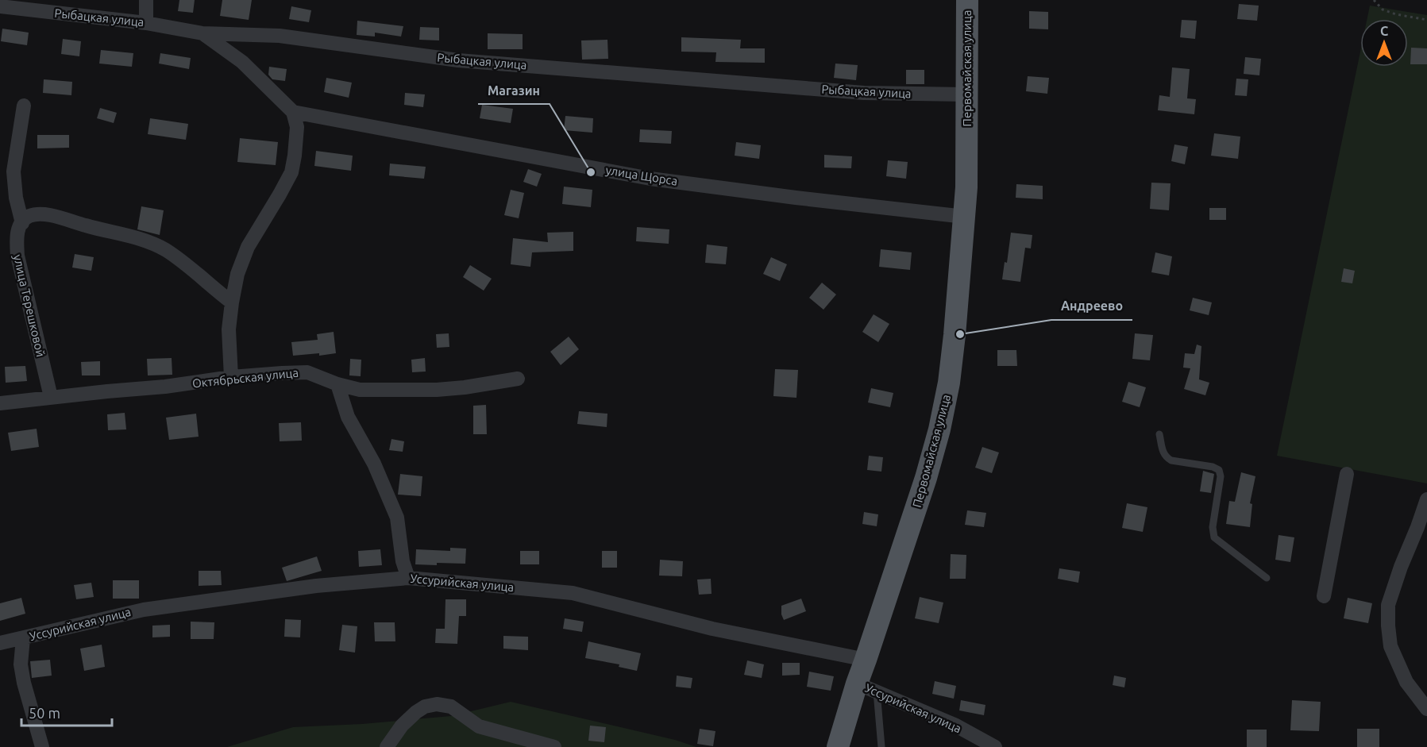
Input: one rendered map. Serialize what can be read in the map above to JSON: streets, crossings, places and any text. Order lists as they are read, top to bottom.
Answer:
{
  "streets": {
    "main road": ["Первомайская улица"],
    "street": [
      "Рыбацкая улица",
      "улица Щорса",
      "улица Терешковой",
      "Октябрьская улица",
      "Уссурийская улица"
    ]
  },
  "crossings": [
    ["Рыбацкая улица", "Первомайская улица"],
    ["Первомайская улица", "улица Щорса"],
    ["Первомайская улица", "Уссурийская улица"],
    ["улица Терешковой", "Октябрьская улица"]
  ],
  "places": ["Магазин", "Андреево"],
  "scale_bar": "50 m",
  "north": "top"
}
